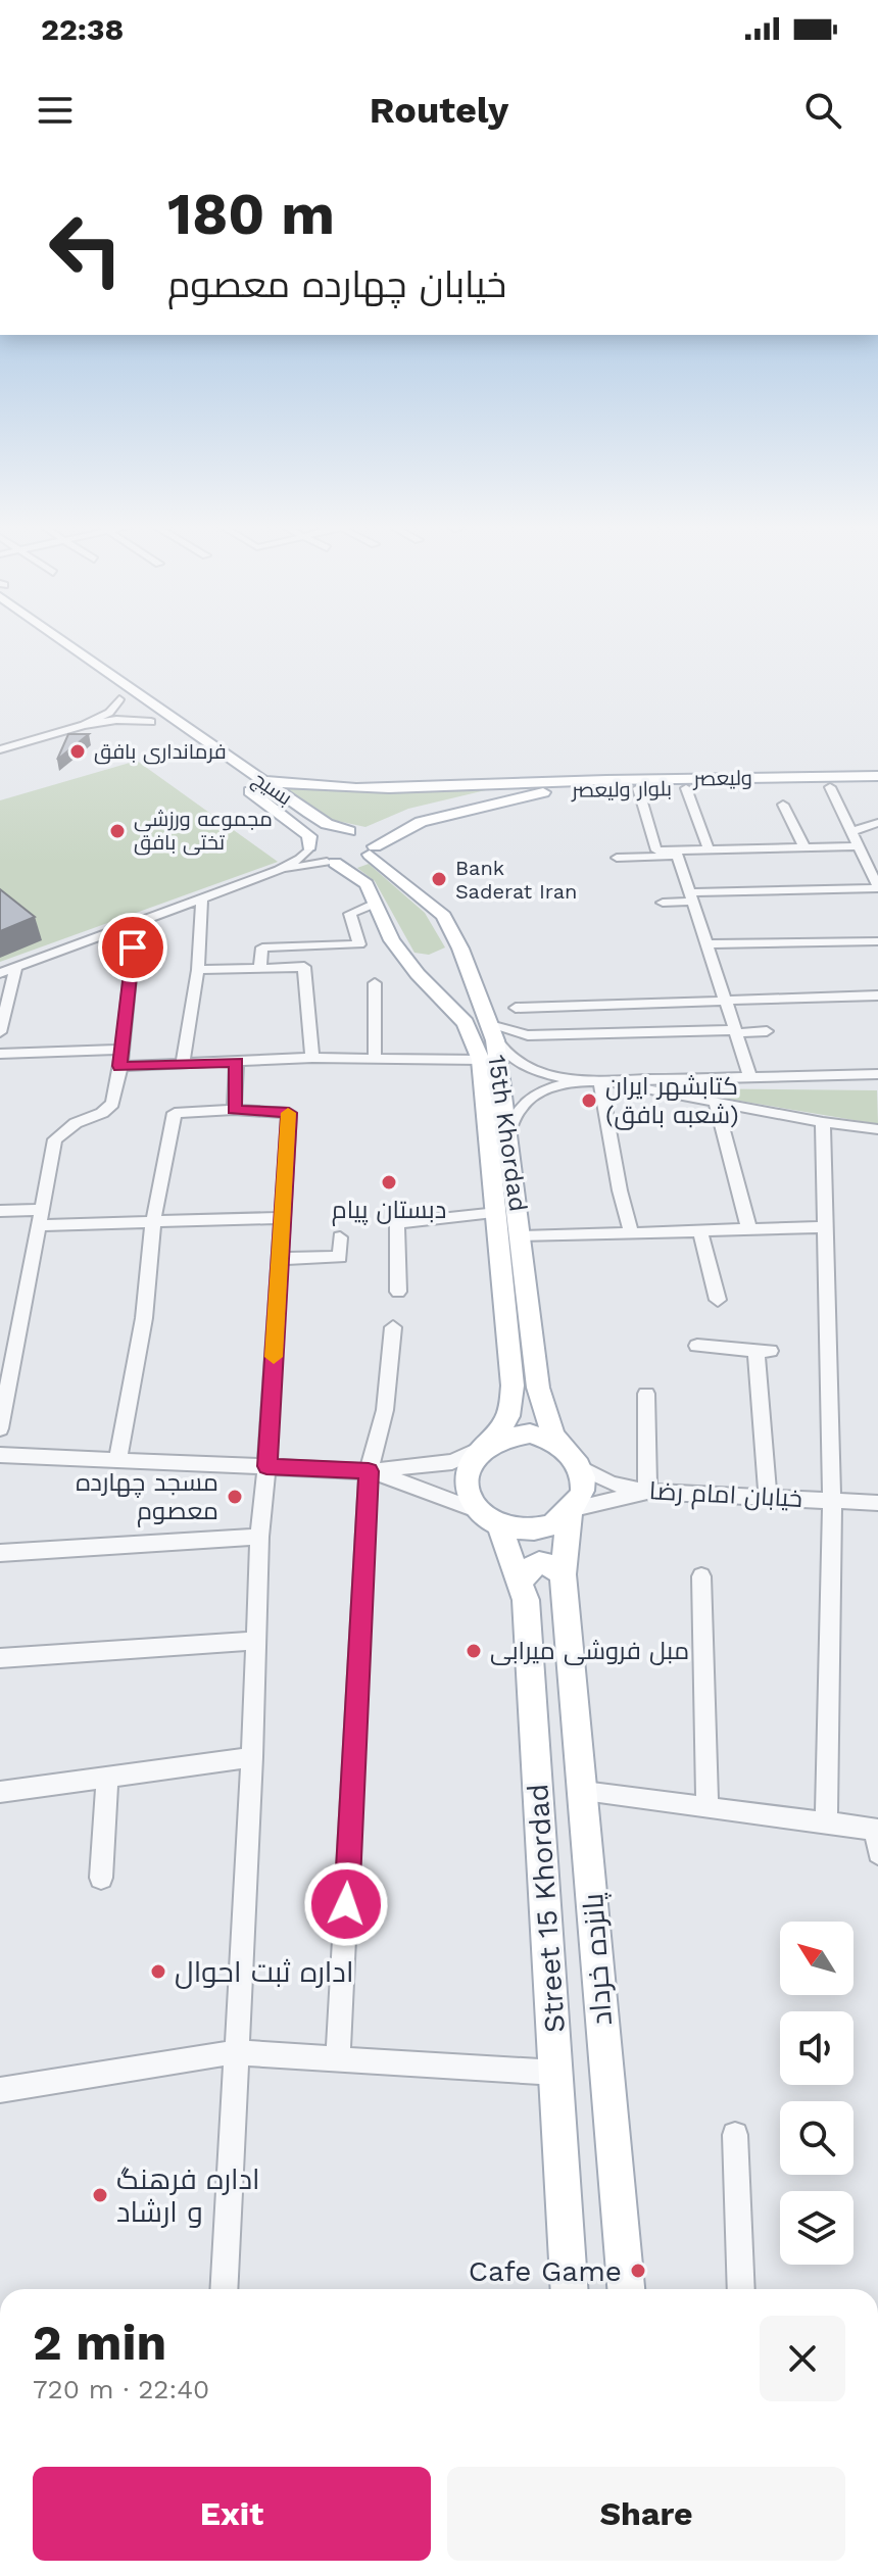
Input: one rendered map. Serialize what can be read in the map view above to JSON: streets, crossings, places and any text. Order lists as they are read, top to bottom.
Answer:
{
  "streets": {
    "main road": [
      "ولیعصر",
      "بسیج",
      "بلوار ولیعصر",
      "15th Khordad",
      "Street 15 Khordad",
      "پانزده خرداد"
    ],
    "street": ["خیابان امام رضا"]
  },
  "crossings": [
    ["ولیعصر", "بسیج"],
    ["بسیج", "بلوار ولیعصر"],
    ["بسیج", "15th Khordad"],
    ["بلوار ولیعصر", "15th Khordad"],
    ["15th Khordad", "خیابان امام رضا"],
    ["15th Khordad", "Street 15 Khordad"],
    ["خیابان امام رضا", "Street 15 Khordad"]
  ],
  "places": [
    "فرمانداری بافق",
    "مجموعه ورزشی تختی بافق",
    "Bank Saderat Iran",
    "کتابشهر ایران (شعبه بافق)",
    "دبستان پیام",
    "مسجد چهارده معصوم",
    "مبل فروشی میرابی",
    "اداره ثبت احوال",
    "اداره فرهنگ و ارشاد",
    "Cafe Game"
  ],
  "north": "top left",
  "page": {
    "status": "22:38",
    "header": "Routely",
    "turn": ["180 m", "خیابان چهارده معصوم"],
    "heading": ["2 min", "720 m · 22:40"],
    "buttons": ["Exit", "Share"]
  }
}
